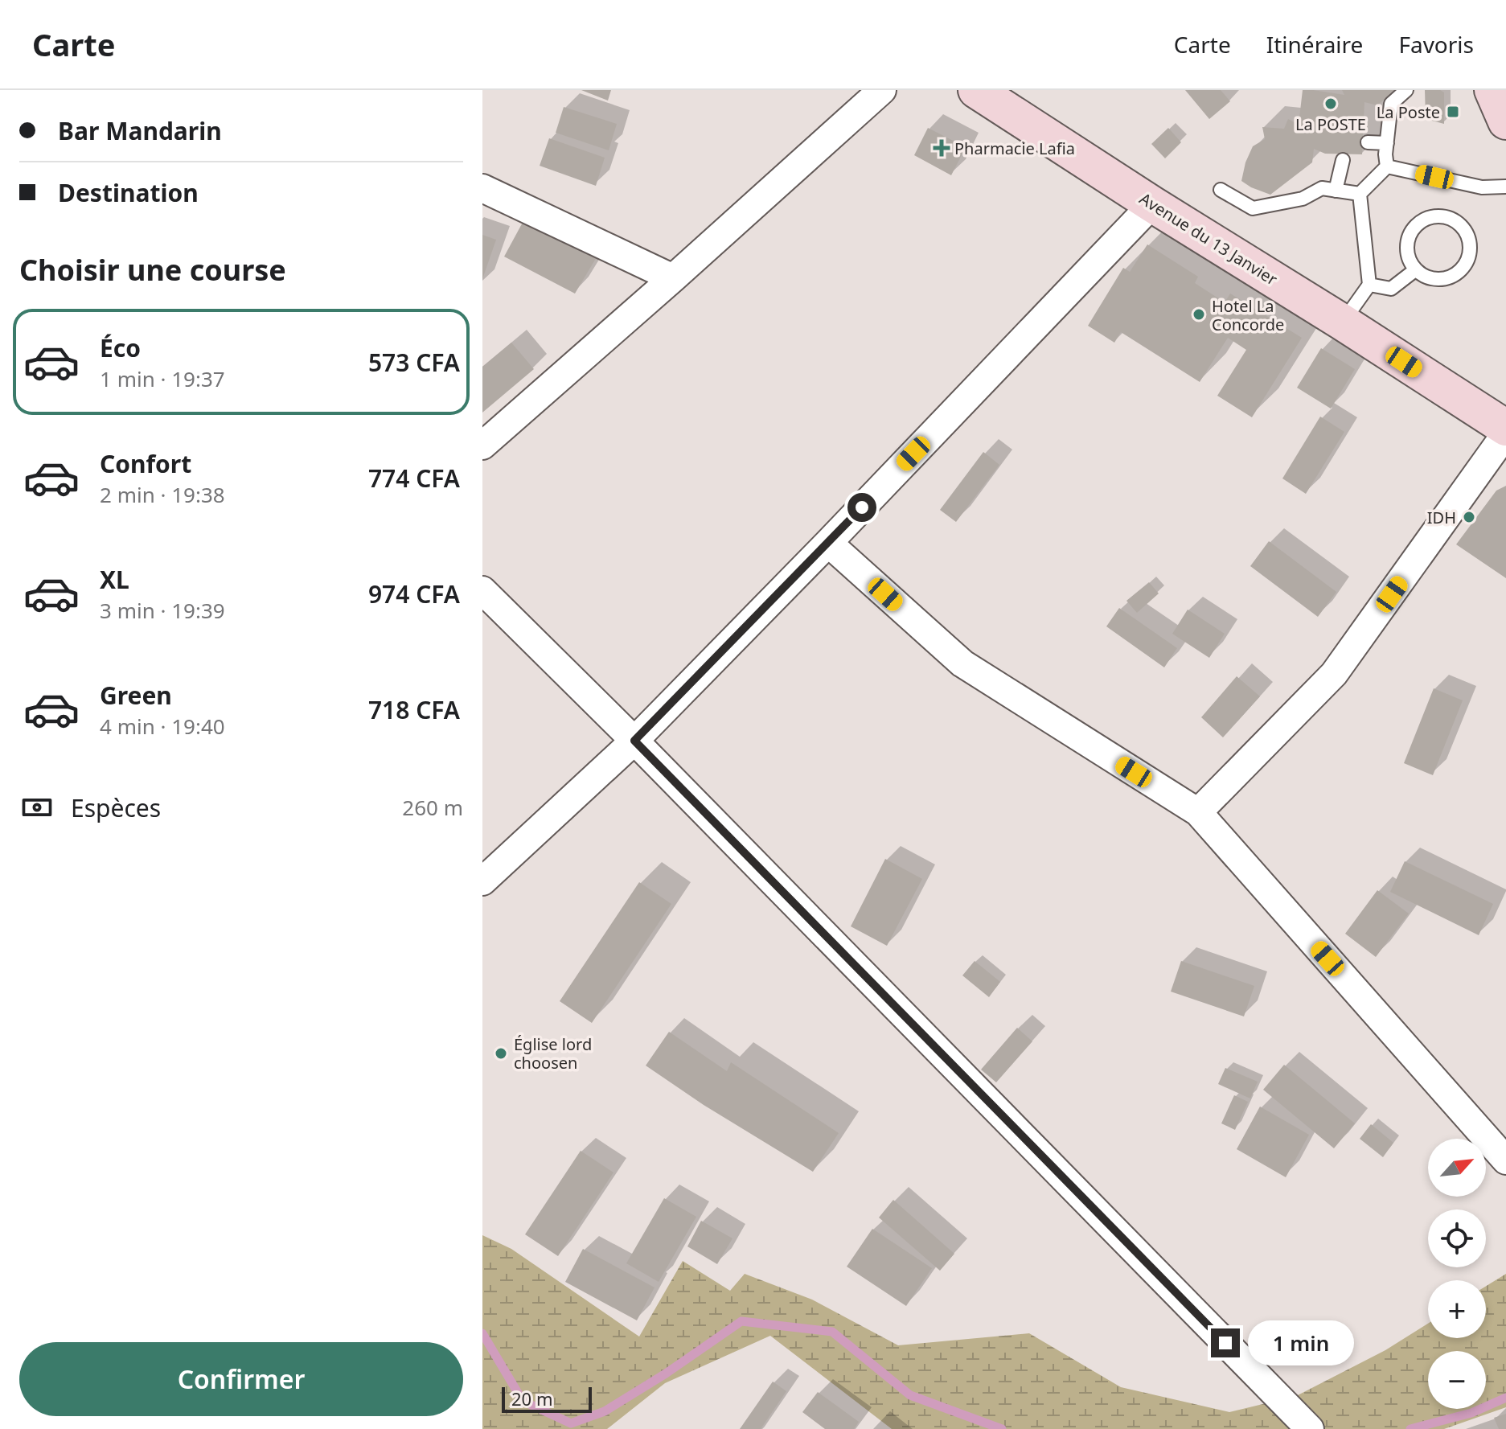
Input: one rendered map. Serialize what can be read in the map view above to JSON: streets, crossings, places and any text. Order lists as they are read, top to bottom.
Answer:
{
  "streets": {
    "main road": ["Avenue du 13 Janvier"]
  },
  "places": {
    "other": [
      "La POSTE",
      "Hotel La Concorde",
      "IDH",
      "Église lord choosen"
    ],
    "transit": ["La Poste"],
    "health": ["Pharmacie Lafia"]
  },
  "scale_bar": "20 m",
  "north": "top right",
  "page": {
    "header": "Carte",
    "nav": ["Carte", "Itinéraire", "Favoris"],
    "banner": ["Bar Mandarin", "Destination"],
    "heading": "Choisir une course",
    "list": [
      {
        "name": "Éco",
        "note": "1 min · 19:37",
        "value": "573 CFA"
      },
      {
        "name": "Confort",
        "note": "2 min · 19:38",
        "value": "774 CFA"
      },
      {
        "name": "XL",
        "note": "3 min · 19:39",
        "value": "974 CFA"
      },
      {
        "name": "Green",
        "note": "4 min · 19:40",
        "value": "718 CFA"
      }
    ],
    "pay": ["Espèces", "260 m"],
    "map_buttons": ["+", "−"],
    "bubble": "1 min",
    "buttons": "Confirmer",
    "scale": "20 m"
  }
}
